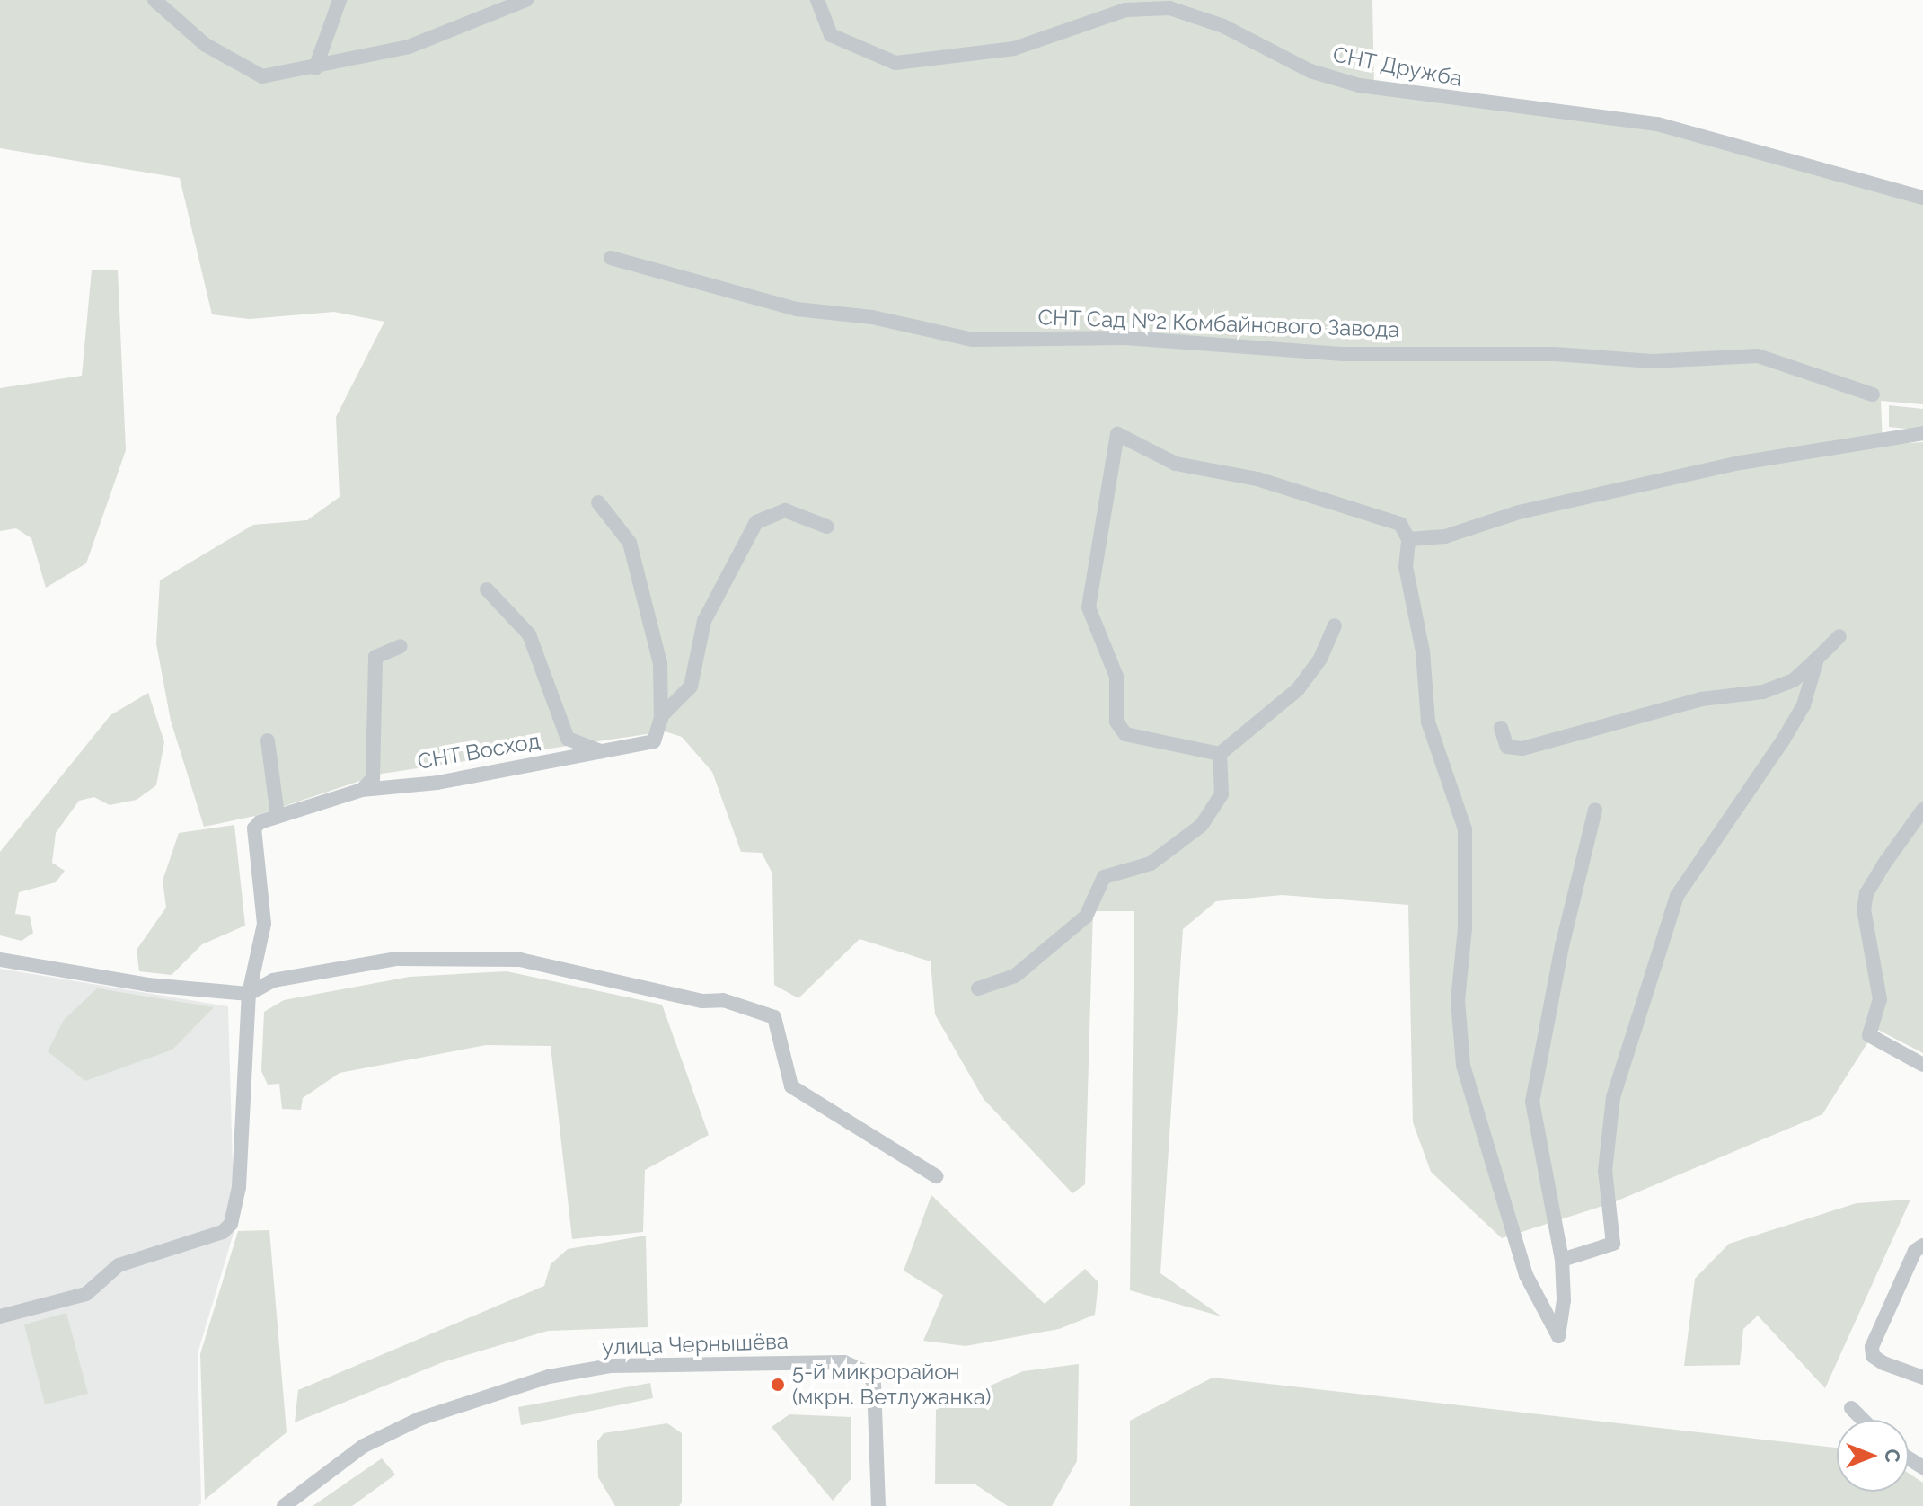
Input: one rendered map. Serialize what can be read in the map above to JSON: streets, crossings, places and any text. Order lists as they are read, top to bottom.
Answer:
{
  "streets": {
    "street": [
      "СНТ Дружба",
      "СНТ Сад №2 Комбайнового Завода",
      "СНТ Восход",
      "улица Чернышёва"
    ]
  },
  "places": ["5-й микрорайон (мкрн. Ветлужанка)"],
  "north": "right"
}
